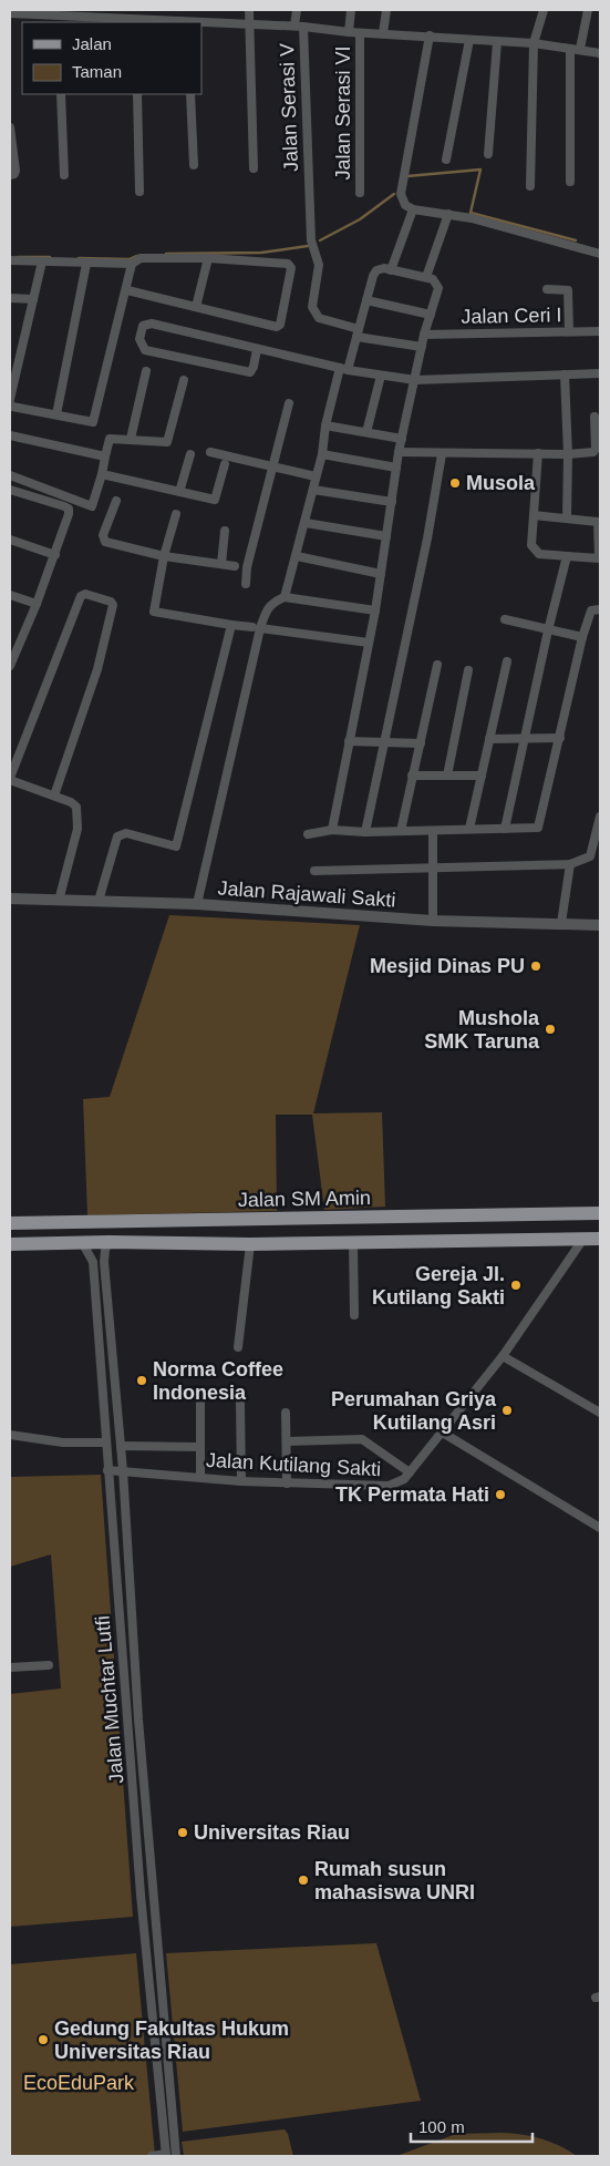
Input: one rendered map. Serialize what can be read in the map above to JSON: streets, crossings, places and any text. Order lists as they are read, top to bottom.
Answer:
{
  "streets": {
    "main road": ["Jalan SM Amin"],
    "street": [
      "Jalan Serasi V",
      "Jalan Serasi VI",
      "Jalan Ceri I",
      "Jalan Rajawali Sakti",
      "Jalan Kutilang Sakti",
      "Jalan Muchtar Lutfi"
    ]
  },
  "crossings": [
    ["Jalan Kutilang Sakti", "Jalan Muchtar Lutfi"]
  ],
  "parks": ["EcoEduPark"],
  "places": [
    "Musola",
    "Mesjid Dinas PU",
    "Mushola SMK Taruna",
    "Gereja Jl. Kutilang Sakti",
    "Norma Coffee Indonesia",
    "Perumahan Griya Kutilang Asri",
    "TK Permata Hati",
    "Universitas Riau",
    "Rumah susun mahasiswa UNRI",
    "Gedung Fakultas Hukum Universitas Riau"
  ],
  "legend": ["Jalan", "Taman"],
  "scale_bar": "100 m"
}
